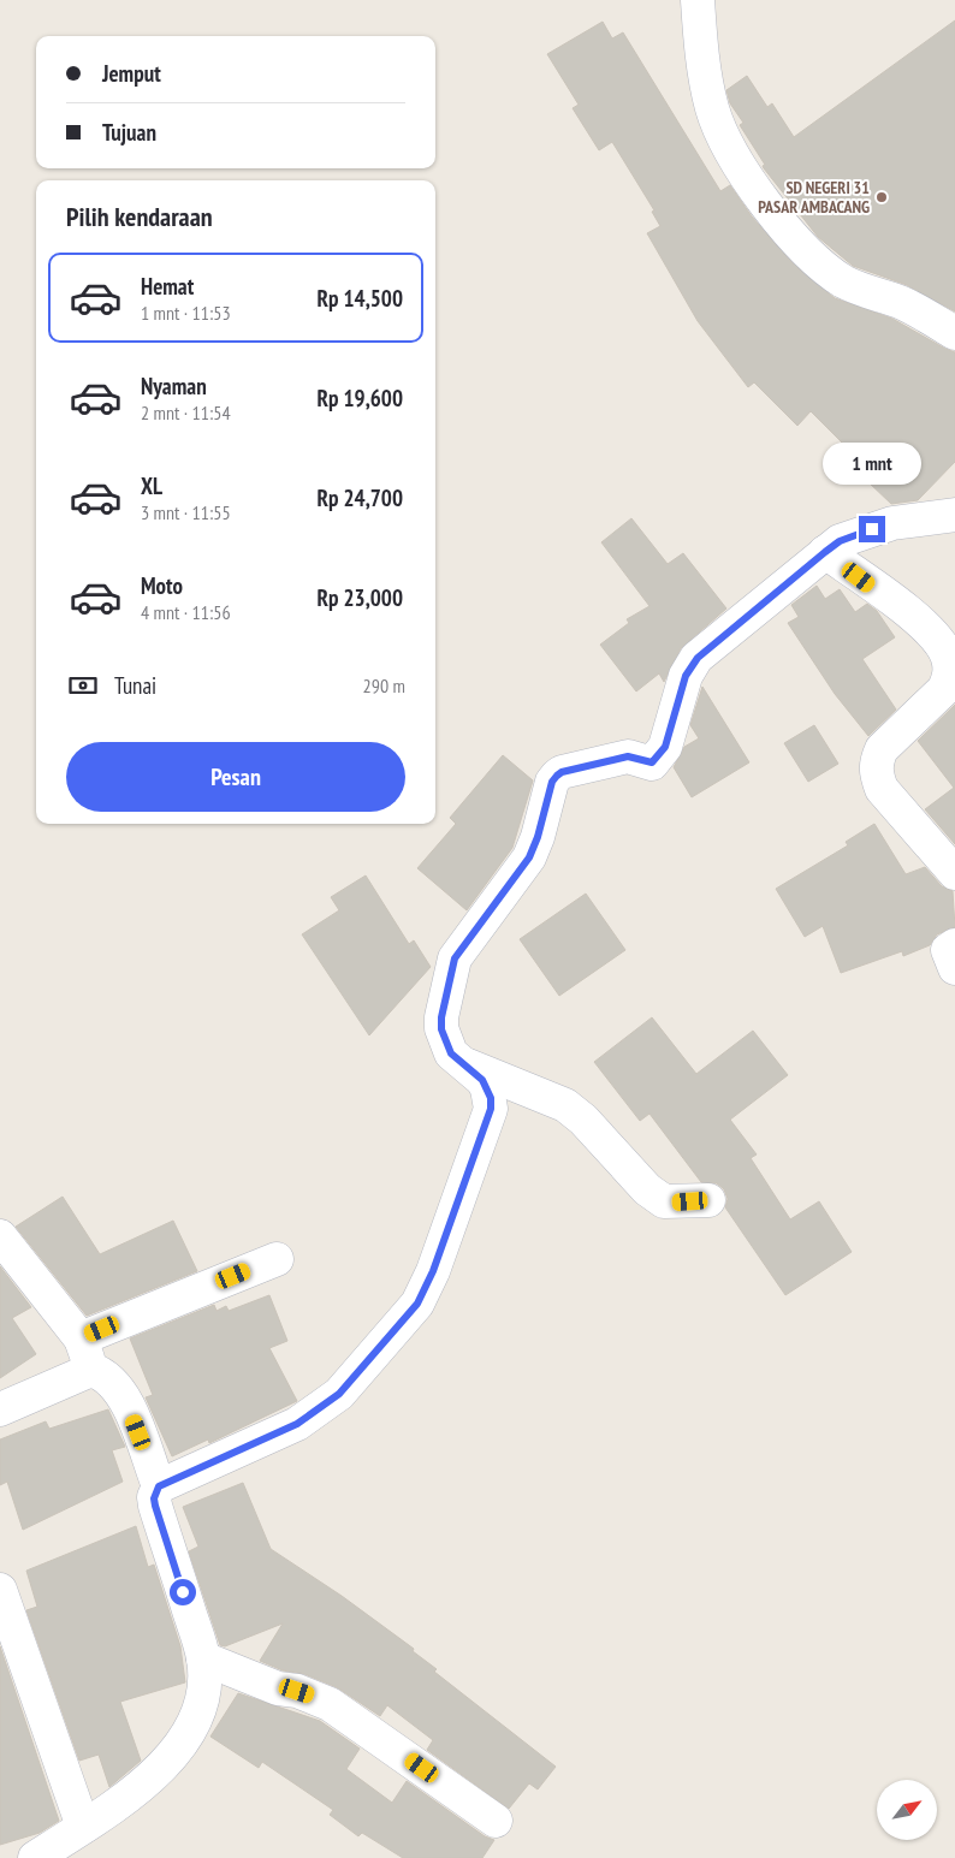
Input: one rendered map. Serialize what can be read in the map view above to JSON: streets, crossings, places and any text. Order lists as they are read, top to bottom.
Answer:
{
  "places": ["SD NEGERI 31 PASAR AMBACANG"],
  "north": "top right",
  "page": {
    "banner": ["Jemput", "Tujuan"],
    "heading": "Pilih kendaraan",
    "list": [
      {
        "name": "Hemat",
        "note": "1 mnt · 11:53",
        "value": "Rp 14,500"
      },
      {
        "name": "Nyaman",
        "note": "2 mnt · 11:54",
        "value": "Rp 19,600"
      },
      {
        "name": "XL",
        "note": "3 mnt · 11:55",
        "value": "Rp 24,700"
      },
      {
        "name": "Moto",
        "note": "4 mnt · 11:56",
        "value": "Rp 23,000"
      }
    ],
    "bubble": "1 mnt",
    "pay": ["Tunai", "290 m"],
    "buttons": "Pesan"
  }
}
